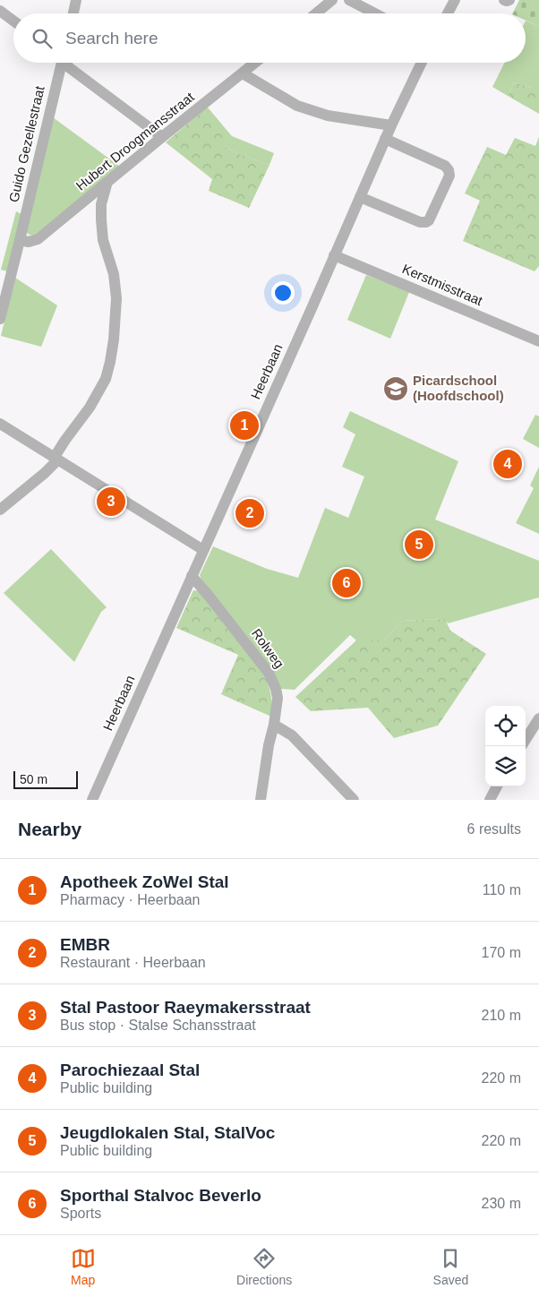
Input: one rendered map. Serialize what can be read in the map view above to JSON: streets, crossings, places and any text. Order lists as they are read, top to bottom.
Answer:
{
  "streets": {
    "street": [
      "Hubert Droogmansstraat",
      "Guido Gezellestraat",
      "Kerstmisstraat",
      "Heerbaan",
      "Rolweg"
    ]
  },
  "crossings": [
    ["Hubert Droogmansstraat", "Guido Gezellestraat"],
    ["Kerstmisstraat", "Heerbaan"],
    ["Heerbaan", "Rolweg"]
  ],
  "places": {
    "school or university": ["Picardschool (Hoofdschool)"]
  },
  "scale_bar": "50 m",
  "page": {
    "search": "Search here",
    "pins": [
      "1",
      "4",
      "3",
      "2",
      "5",
      "6"
    ],
    "scale": "50 m",
    "heading": ["Nearby", "6 results"],
    "list": [
      {
        "mark": "1",
        "name": "Apotheek ZoWel Stal",
        "note": "Pharmacy · Heerbaan",
        "value": "110 m"
      },
      {
        "mark": "2",
        "name": "EMBR",
        "note": "Restaurant · Heerbaan",
        "value": "170 m"
      },
      {
        "mark": "3",
        "name": "Stal Pastoor Raeymakersstraat",
        "note": "Bus stop · Stalse Schansstraat",
        "value": "210 m"
      },
      {
        "mark": "4",
        "name": "Parochiezaal Stal",
        "note": "Public building",
        "value": "220 m"
      },
      {
        "mark": "5",
        "name": "Jeugdlokalen Stal, StalVoc",
        "note": "Public building",
        "value": "220 m"
      },
      {
        "mark": "6",
        "name": "Sporthal Stalvoc Beverlo",
        "note": "Sports",
        "value": "230 m"
      }
    ],
    "nav": ["Map", "Directions", "Saved"]
  }
}
